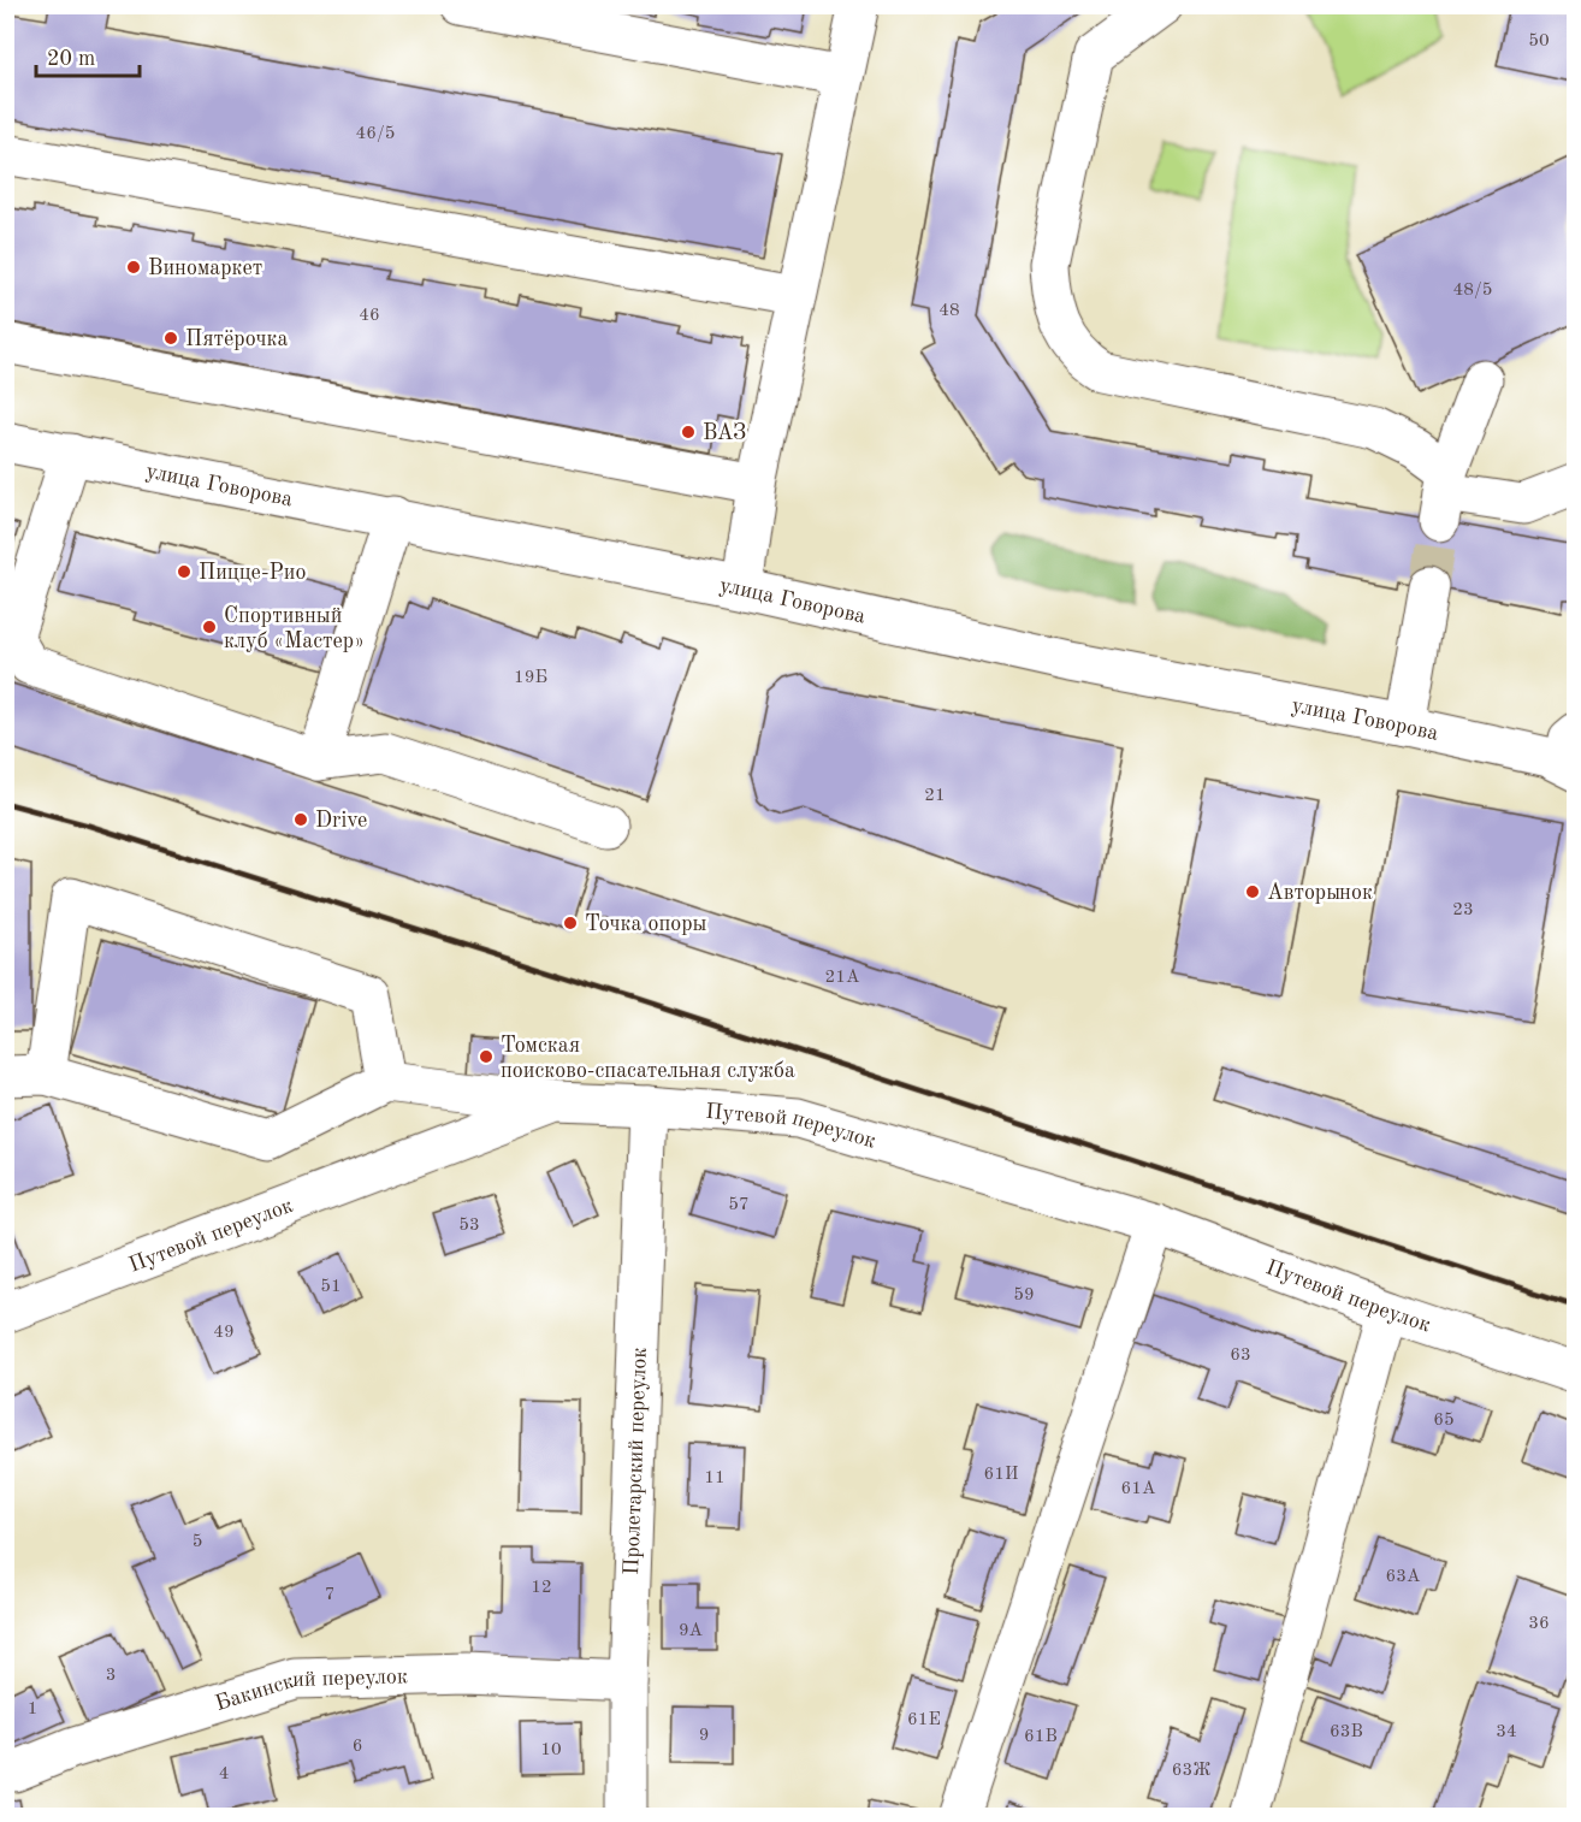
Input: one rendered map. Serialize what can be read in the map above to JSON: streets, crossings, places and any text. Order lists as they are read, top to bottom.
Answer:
{
  "streets": {
    "street": [
      "улица Говорова",
      "Путевой переулок",
      "Пролетарский переулок",
      "Бакинский переулок"
    ]
  },
  "crossings": [
    ["Путевой переулок", "Пролетарский переулок"],
    ["Пролетарский переулок", "Бакинский переулок"]
  ],
  "places": [
    "Виномаркет",
    "Пятёрочка",
    "ВАЗ",
    "Пицце-Рио",
    "Спортивный клуб «Мастер»",
    "Drive",
    "Авторынок",
    "Точка опоры",
    "Томская поисково-спасательная служба"
  ],
  "house_numbers": [
    "50",
    "46/5",
    "48/5",
    "48",
    "46",
    "19Б",
    "21",
    "23",
    "21А",
    "57",
    "53",
    "51",
    "59",
    "49",
    "63",
    "65",
    "61И",
    "11",
    "61А",
    "5",
    "63А",
    "12",
    "7",
    "36",
    "9А",
    "3",
    "1",
    "61Е",
    "63В",
    "34",
    "9",
    "61В",
    "6",
    "10",
    "63Ж",
    "4"
  ],
  "scale_bar": "20 m"
}
